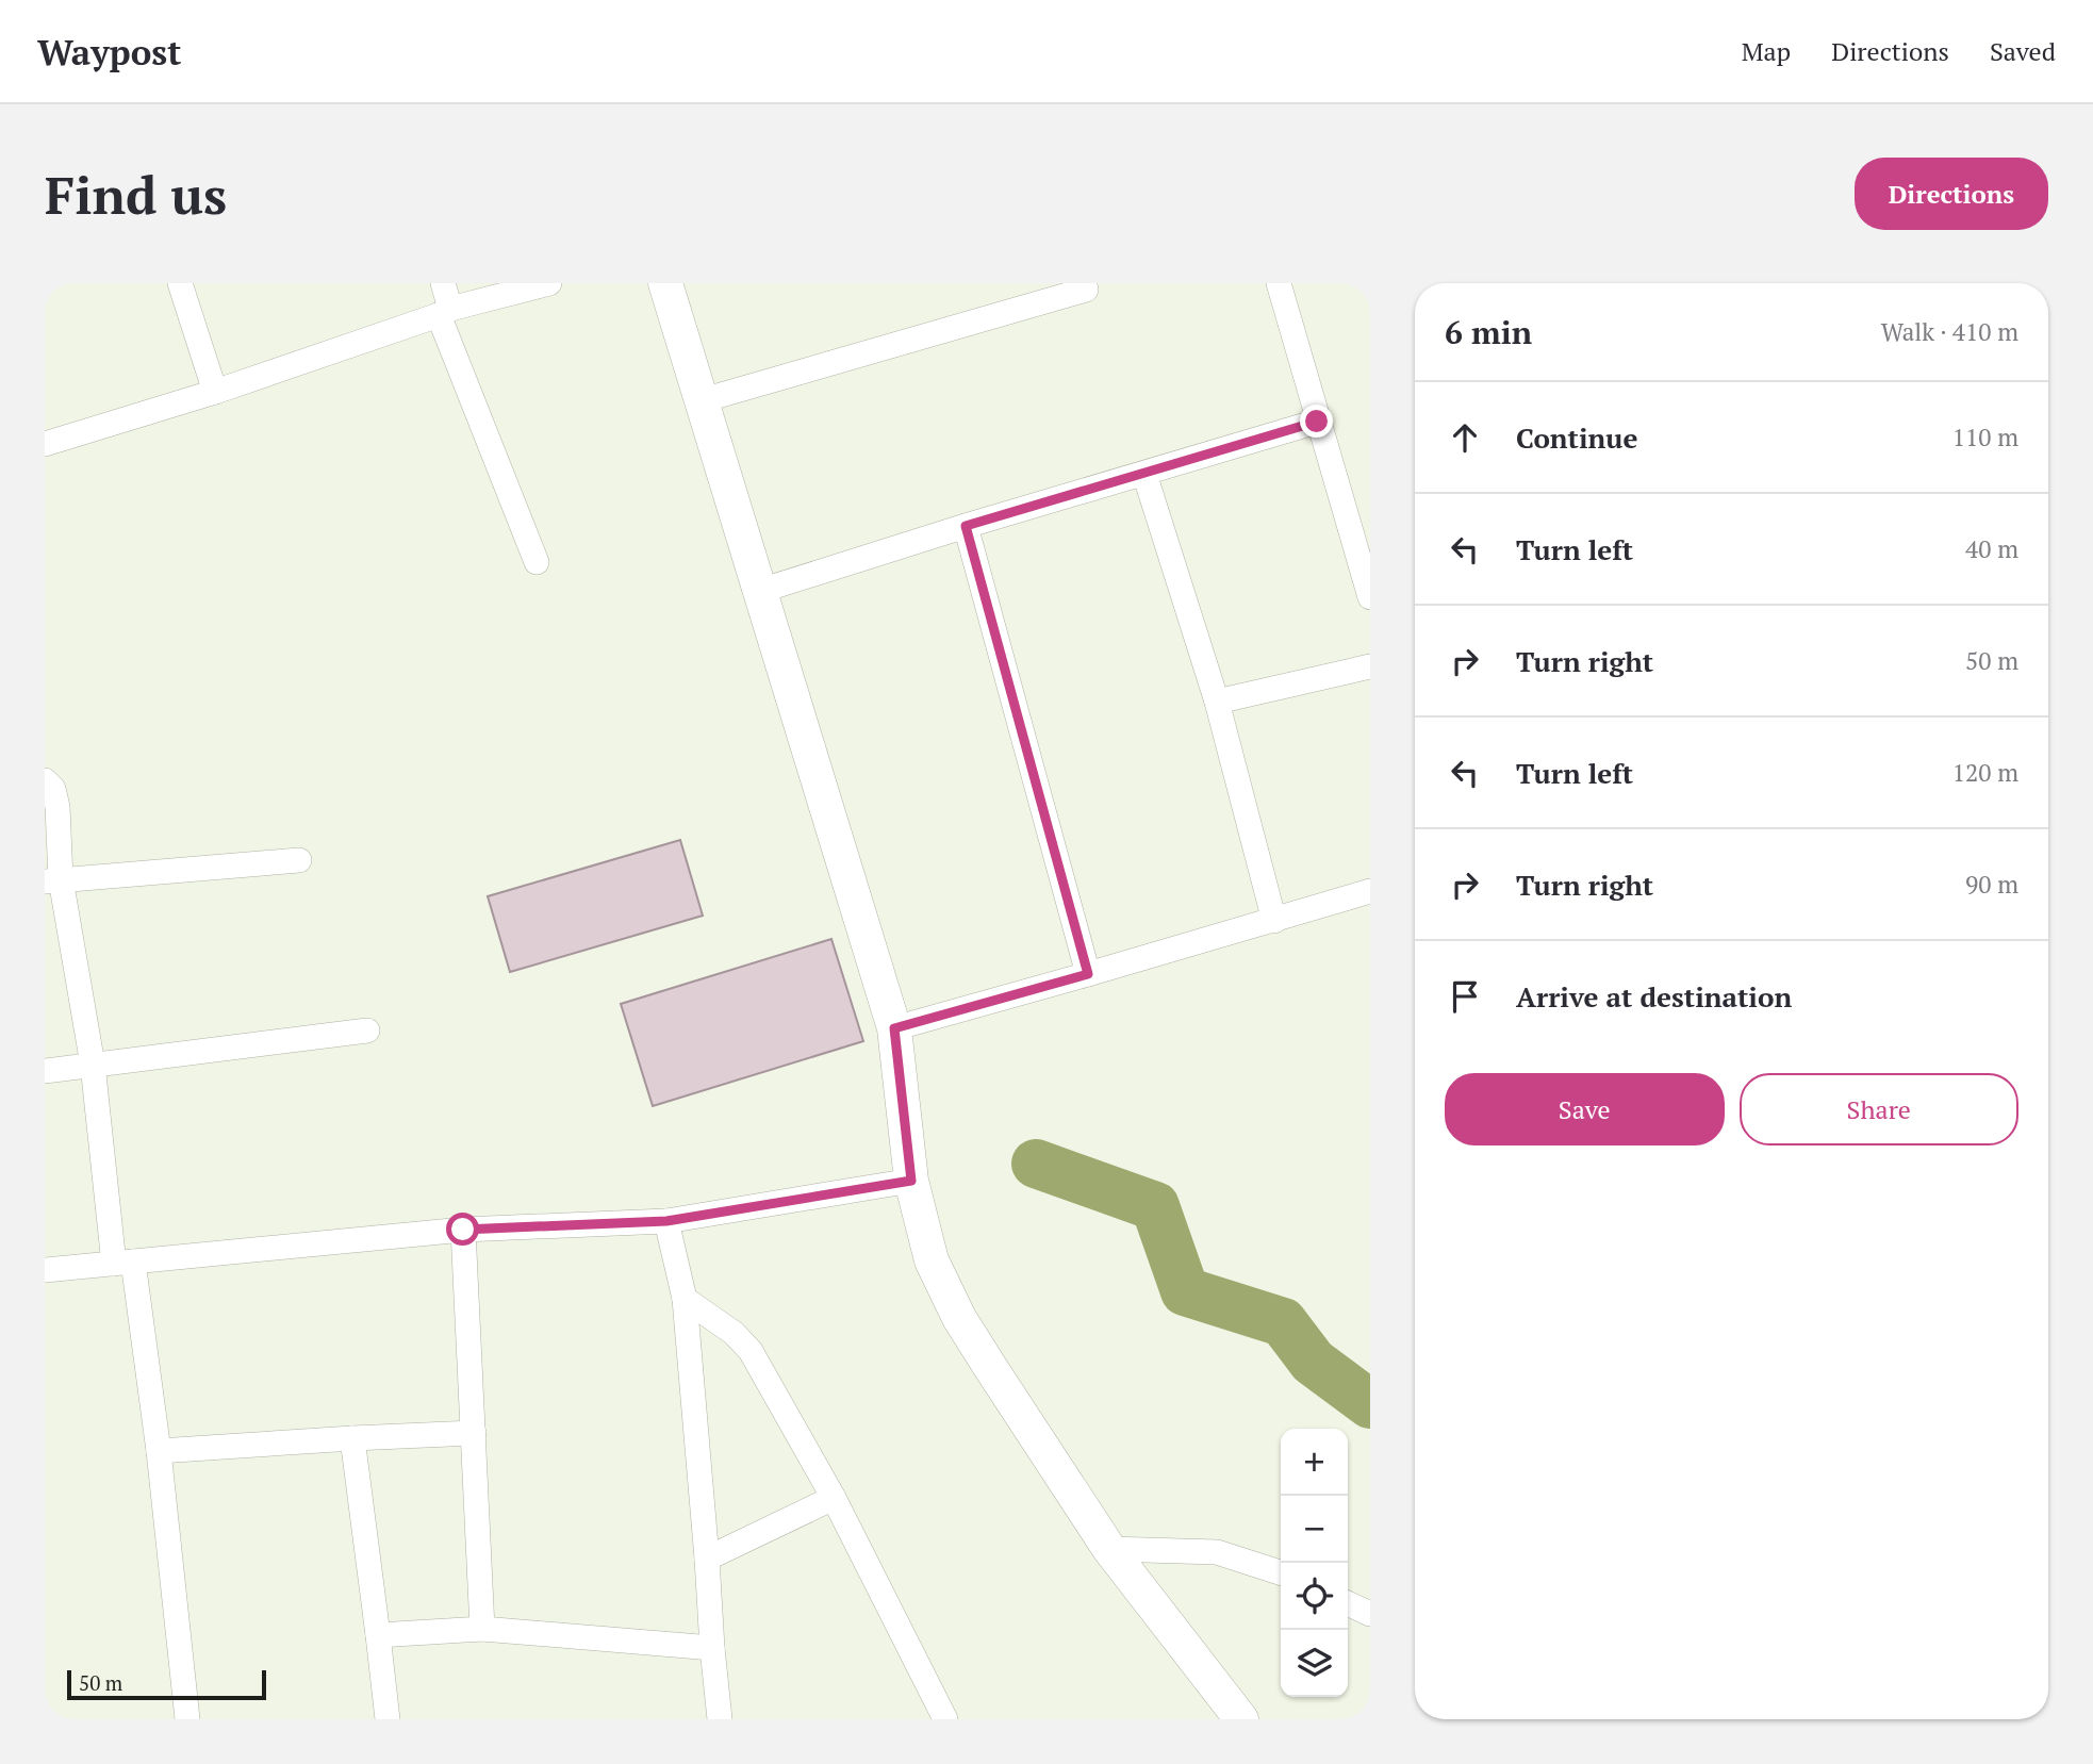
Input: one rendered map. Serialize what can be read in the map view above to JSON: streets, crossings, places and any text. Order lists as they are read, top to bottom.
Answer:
{
  "scale_bar": "50 m",
  "page": {
    "header": "Waypost",
    "nav": ["Map", "Directions", "Saved"],
    "buttons": [
      "Directions",
      ["Save", "Share"]
    ],
    "title": "Find us",
    "heading": ["6 min", "Walk · 410 m"],
    "list": [
      ["Continue", "110 m"],
      ["Turn left", "40 m"],
      ["Turn right", "50 m"],
      ["Turn left", "120 m"],
      ["Turn right", "90 m"],
      "Arrive at destination"
    ],
    "map_buttons": ["+", "−"],
    "scale": "50 m"
  }
}
